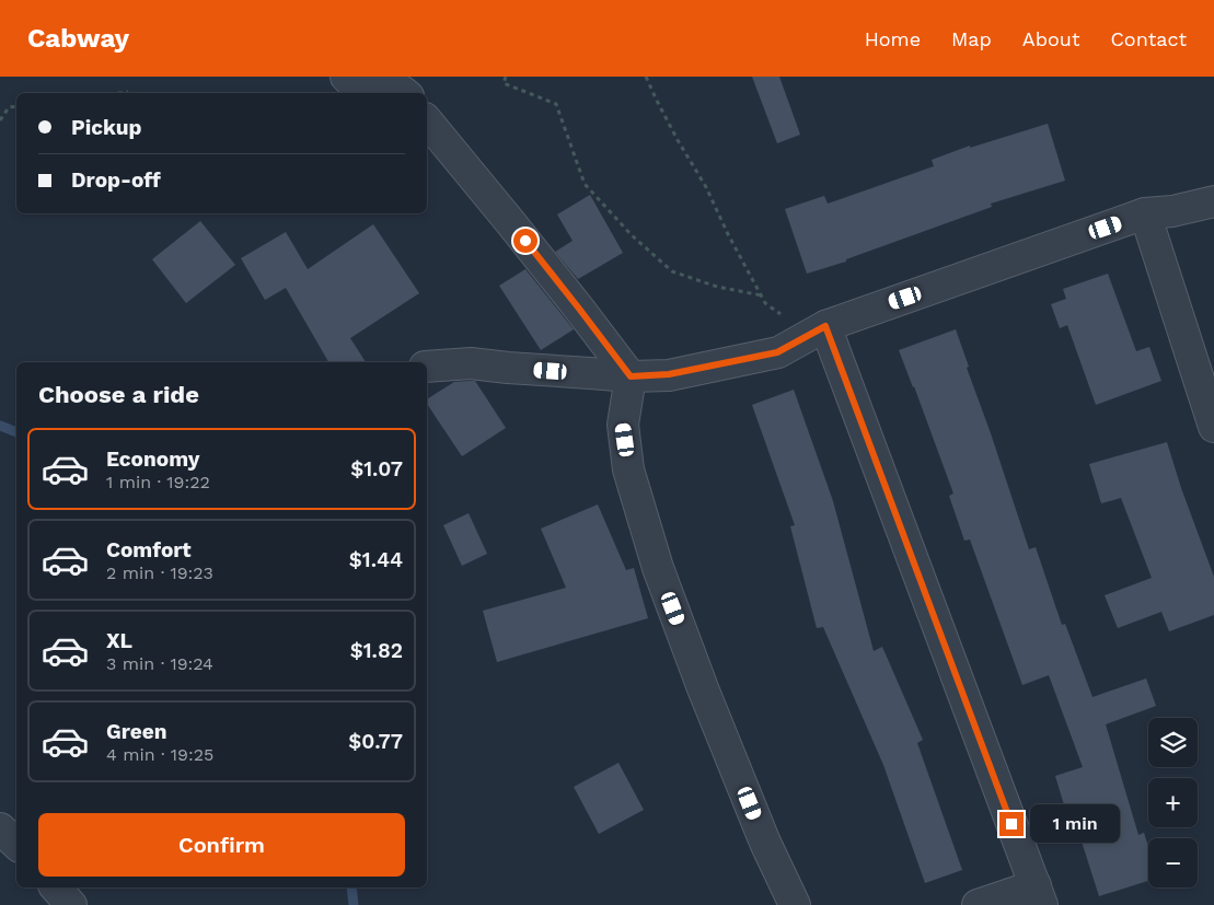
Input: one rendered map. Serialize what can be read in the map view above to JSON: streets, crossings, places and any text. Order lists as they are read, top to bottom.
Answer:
{
  "page": {
    "header": "Cabway",
    "nav": [
      "Home",
      "Map",
      "About",
      "Contact"
    ],
    "banner": ["Pickup", "Drop-off"],
    "heading": "Choose a ride",
    "list": [
      {
        "name": "Economy",
        "note": "1 min · 19:22",
        "value": "$1.07"
      },
      {
        "name": "Comfort",
        "note": "2 min · 19:23",
        "value": "$1.44"
      },
      {
        "name": "XL",
        "note": "3 min · 19:24",
        "value": "$1.82"
      },
      {
        "name": "Green",
        "note": "4 min · 19:25",
        "value": "$0.77"
      }
    ],
    "map_buttons": ["+", "−"],
    "buttons": "Confirm",
    "bubble": "1 min"
  }
}
